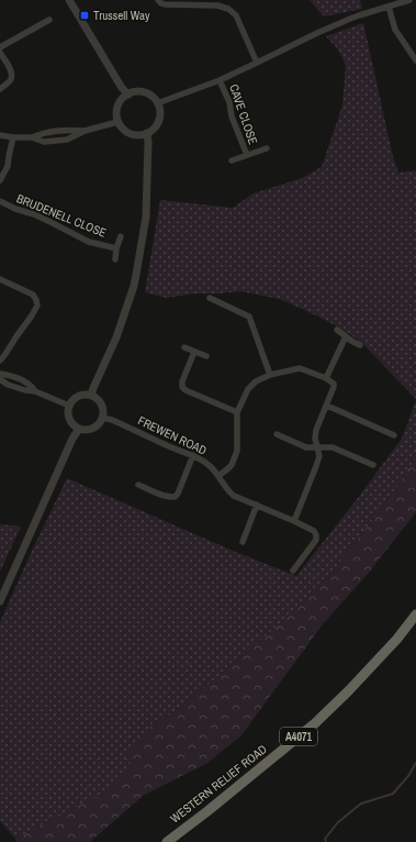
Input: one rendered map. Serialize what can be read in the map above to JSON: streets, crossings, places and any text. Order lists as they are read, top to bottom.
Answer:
{
  "streets": {
    "highway": ["A4071", "WESTERN RELIEF ROAD"],
    "street": ["CAVE CLOSE", "BRUDENELL CLOSE", "FREWEN ROAD"]
  },
  "places": {
    "transit": ["Trussell Way"]
  }
}
